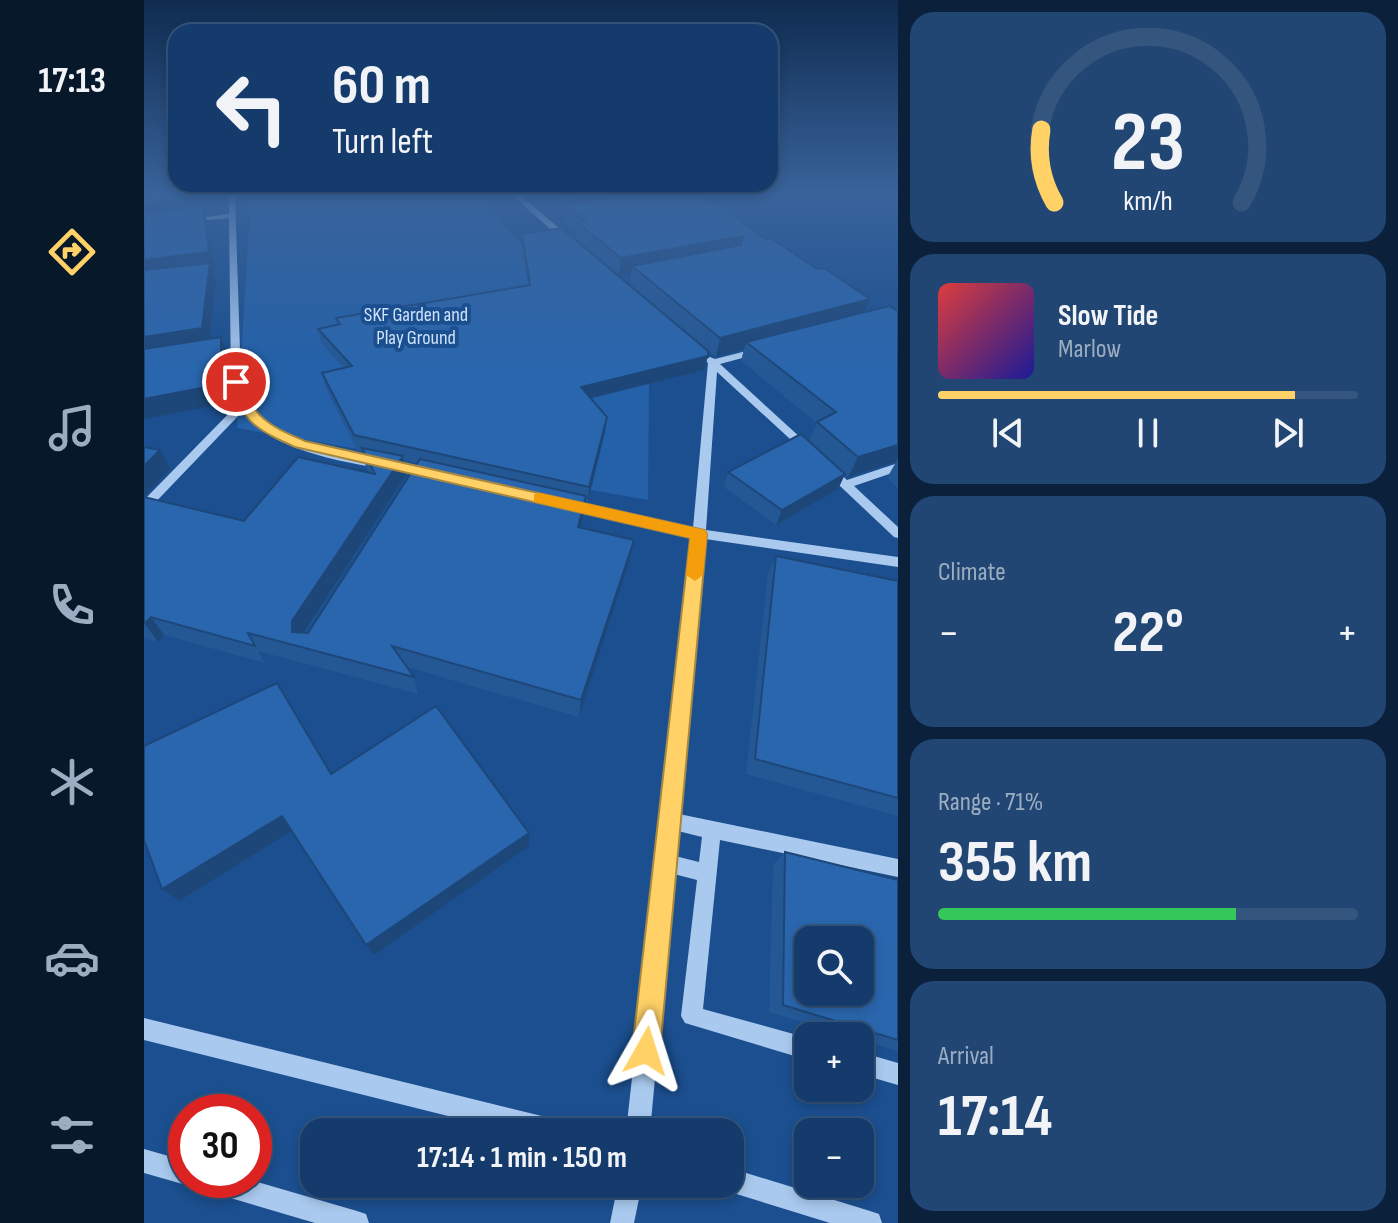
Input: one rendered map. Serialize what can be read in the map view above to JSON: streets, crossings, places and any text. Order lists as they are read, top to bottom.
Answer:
{
  "parks": ["SKF Garden and Play Ground"],
  "page": {
    "tabs": "17:13",
    "turn": ["60 m", "Turn left"],
    "song": ["Slow Tide", "Marlow"],
    "tile": [
      "Climate",
      ["Range · 71%", "355 km"],
      ["Arrival", "17:14"]
    ],
    "heat": ["−", "22°", "+"],
    "map_buttons": ["+", "−"],
    "limit": "30",
    "trip": "17:14 · 1 min · 150 m",
    "gauge": ["23", "km/h"]
  }
}
